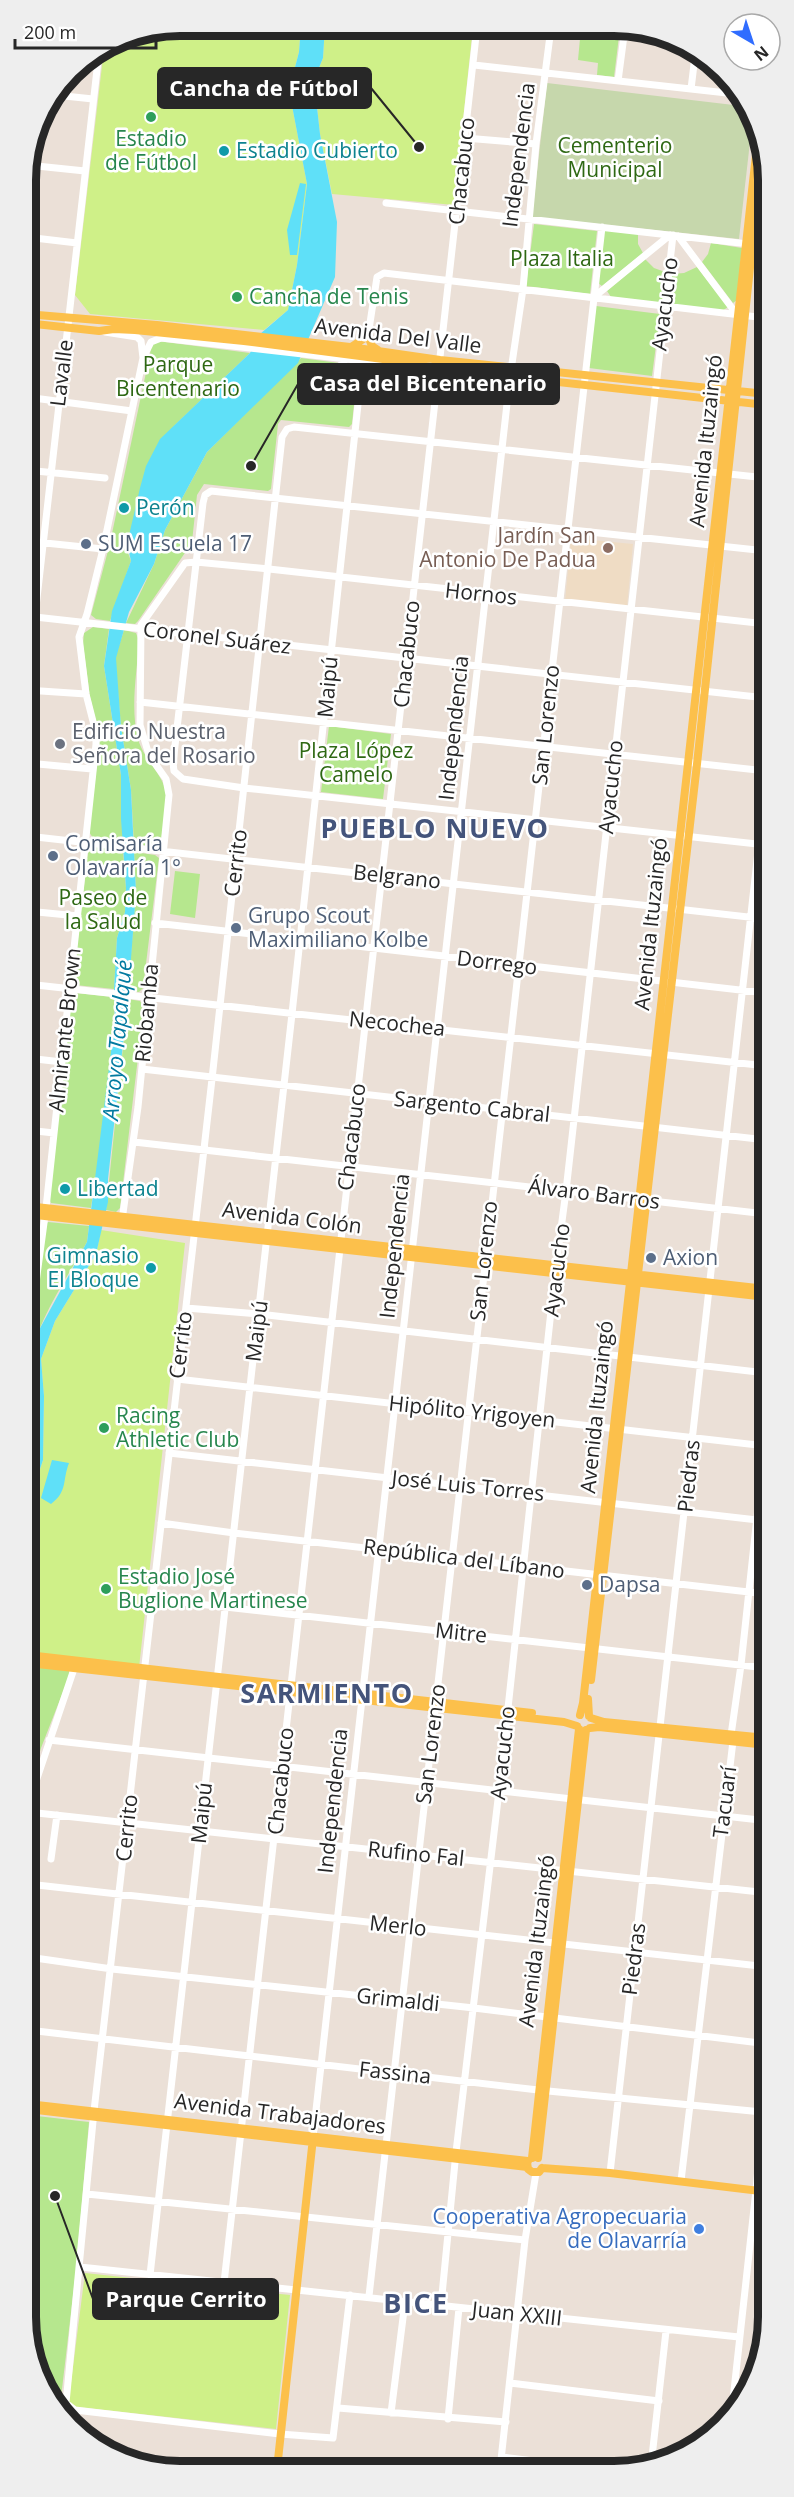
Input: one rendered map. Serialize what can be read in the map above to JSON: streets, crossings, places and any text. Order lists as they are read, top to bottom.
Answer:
{
  "streets": {
    "main road": [
      "Independencia",
      "Avenida Del Valle",
      "Avenida Ituzaingó",
      "Avenida Colón",
      "Avenida Trabajadores"
    ],
    "street": [
      "Chacabuco",
      "Ayacucho",
      "Lavalle",
      "Hornos",
      "Coronel Suárez",
      "Maipú",
      "San Lorenzo",
      "Cerrito",
      "Belgrano",
      "Dorrego",
      "Riobamba",
      "Necochea",
      "Almirante Brown",
      "Sargento Cabral",
      "Álvaro Barros",
      "Hipólito Yrigoyen",
      "Piedras",
      "José Luis Torres",
      "República del Líbano",
      "Mitre",
      "Tacuarí",
      "Rufino Fal",
      "Merlo",
      "Grimaldi",
      "Fassina",
      "Juan XXIII"
    ]
  },
  "crossings": [
    ["Independencia", "Avenida Del Valle"],
    ["Independencia", "Hornos"],
    ["Independencia", "Coronel Suárez"],
    ["Independencia", "Cerrito"],
    ["Independencia", "Belgrano"],
    ["Independencia", "Dorrego"],
    ["Independencia", "Necochea"],
    ["Independencia", "Sargento Cabral"],
    ["Independencia", "Álvaro Barros"],
    ["Independencia", "Avenida Colón"],
    ["Independencia", "Hipólito Yrigoyen"],
    ["Independencia", "José Luis Torres"],
    ["Independencia", "República del Líbano"],
    ["Independencia", "Mitre"],
    ["Independencia", "Rufino Fal"],
    ["Independencia", "Merlo"],
    ["Independencia", "Grimaldi"],
    ["Independencia", "Fassina"],
    ["Independencia", "Avenida Trabajadores"],
    ["Independencia", "Juan XXIII"],
    ["Chacabuco", "Avenida Del Valle"],
    ["Chacabuco", "Hornos"],
    ["Chacabuco", "Coronel Suárez"],
    ["Chacabuco", "Belgrano"],
    ["Chacabuco", "Dorrego"],
    ["Chacabuco", "Necochea"],
    ["Chacabuco", "Sargento Cabral"],
    ["Chacabuco", "Álvaro Barros"],
    ["Chacabuco", "Avenida Colón"],
    ["Chacabuco", "Hipólito Yrigoyen"],
    ["Chacabuco", "José Luis Torres"],
    ["Chacabuco", "República del Líbano"],
    ["Chacabuco", "Mitre"],
    ["Chacabuco", "Rufino Fal"],
    ["Chacabuco", "Merlo"],
    ["Chacabuco", "Grimaldi"],
    ["Chacabuco", "Fassina"],
    ["Chacabuco", "Avenida Trabajadores"],
    ["Chacabuco", "Juan XXIII"],
    ["Ayacucho", "Avenida Del Valle"],
    ["Ayacucho", "Hornos"],
    ["Ayacucho", "Coronel Suárez"],
    ["Ayacucho", "Belgrano"],
    ["Ayacucho", "Dorrego"],
    ["Ayacucho", "Necochea"],
    ["Ayacucho", "Sargento Cabral"],
    ["Ayacucho", "Álvaro Barros"],
    ["Ayacucho", "Avenida Colón"],
    ["Ayacucho", "Hipólito Yrigoyen"],
    ["Ayacucho", "José Luis Torres"],
    ["Ayacucho", "República del Líbano"],
    ["Ayacucho", "Mitre"],
    ["Ayacucho", "Rufino Fal"],
    ["Ayacucho", "Merlo"],
    ["Ayacucho", "Grimaldi"],
    ["Ayacucho", "Fassina"],
    ["Ayacucho", "Avenida Trabajadores"],
    ["Ayacucho", "Juan XXIII"],
    ["Avenida Del Valle", "Lavalle"],
    ["Avenida Del Valle", "Avenida Ituzaingó"],
    ["Avenida Del Valle", "Maipú"],
    ["Avenida Del Valle", "San Lorenzo"],
    ["Avenida Del Valle", "Almirante Brown"],
    ["Lavalle", "Coronel Suárez"],
    ["Avenida Ituzaingó", "Hornos"],
    ["Avenida Ituzaingó", "Coronel Suárez"],
    ["Avenida Ituzaingó", "Belgrano"],
    ["Avenida Ituzaingó", "Dorrego"],
    ["Avenida Ituzaingó", "Necochea"],
    ["Avenida Ituzaingó", "Sargento Cabral"],
    ["Avenida Ituzaingó", "Álvaro Barros"],
    ["Avenida Ituzaingó", "Avenida Colón"],
    ["Avenida Ituzaingó", "Hipólito Yrigoyen"],
    ["Avenida Ituzaingó", "José Luis Torres"],
    ["Avenida Ituzaingó", "República del Líbano"],
    ["Avenida Ituzaingó", "Mitre"],
    ["Avenida Ituzaingó", "Rufino Fal"],
    ["Avenida Ituzaingó", "Merlo"],
    ["Avenida Ituzaingó", "Grimaldi"],
    ["Avenida Ituzaingó", "Fassina"],
    ["Avenida Ituzaingó", "Avenida Trabajadores"],
    ["Avenida Ituzaingó", "Juan XXIII"],
    ["Hornos", "Maipú"],
    ["Hornos", "San Lorenzo"],
    ["Hornos", "Cerrito"],
    ["Coronel Suárez", "Maipú"],
    ["Coronel Suárez", "San Lorenzo"],
    ["Coronel Suárez", "Cerrito"],
    ["Coronel Suárez", "Riobamba"],
    ["Coronel Suárez", "Almirante Brown"],
    ["Maipú", "Cerrito"],
    ["Maipú", "Belgrano"],
    ["Maipú", "Dorrego"],
    ["Maipú", "Necochea"],
    ["Maipú", "Sargento Cabral"],
    ["Maipú", "Álvaro Barros"],
    ["Maipú", "Avenida Colón"],
    ["Maipú", "Hipólito Yrigoyen"],
    ["Maipú", "José Luis Torres"],
    ["Maipú", "República del Líbano"],
    ["Maipú", "Mitre"],
    ["Maipú", "Rufino Fal"],
    ["Maipú", "Merlo"],
    ["Maipú", "Grimaldi"],
    ["Maipú", "Fassina"],
    ["Maipú", "Avenida Trabajadores"],
    ["Maipú", "Juan XXIII"],
    ["San Lorenzo", "Belgrano"],
    ["San Lorenzo", "Dorrego"],
    ["San Lorenzo", "Necochea"],
    ["San Lorenzo", "Sargento Cabral"],
    ["San Lorenzo", "Álvaro Barros"],
    ["San Lorenzo", "Avenida Colón"],
    ["San Lorenzo", "Hipólito Yrigoyen"],
    ["San Lorenzo", "José Luis Torres"],
    ["San Lorenzo", "República del Líbano"],
    ["San Lorenzo", "Mitre"],
    ["San Lorenzo", "Rufino Fal"],
    ["San Lorenzo", "Merlo"],
    ["San Lorenzo", "Grimaldi"],
    ["San Lorenzo", "Fassina"],
    ["San Lorenzo", "Avenida Trabajadores"],
    ["San Lorenzo", "Juan XXIII"],
    ["Cerrito", "Belgrano"],
    ["Cerrito", "Dorrego"],
    ["Cerrito", "Necochea"],
    ["Cerrito", "Sargento Cabral"],
    ["Cerrito", "Álvaro Barros"],
    ["Cerrito", "Avenida Colón"],
    ["Cerrito", "Hipólito Yrigoyen"],
    ["Cerrito", "José Luis Torres"],
    ["Cerrito", "República del Líbano"],
    ["Cerrito", "Mitre"],
    ["Cerrito", "Rufino Fal"],
    ["Cerrito", "Merlo"],
    ["Cerrito", "Grimaldi"],
    ["Cerrito", "Fassina"],
    ["Cerrito", "Avenida Trabajadores"],
    ["Cerrito", "Juan XXIII"],
    ["Belgrano", "Riobamba"],
    ["Belgrano", "Almirante Brown"],
    ["Belgrano", "Piedras"],
    ["Dorrego", "Riobamba"],
    ["Dorrego", "Piedras"],
    ["Riobamba", "Necochea"],
    ["Riobamba", "Sargento Cabral"],
    ["Riobamba", "Álvaro Barros"],
    ["Riobamba", "Avenida Colón"],
    ["Necochea", "Almirante Brown"],
    ["Necochea", "Piedras"],
    ["Almirante Brown", "Avenida Colón"],
    ["Sargento Cabral", "Piedras"],
    ["Álvaro Barros", "Piedras"],
    ["Avenida Colón", "Piedras"],
    ["Hipólito Yrigoyen", "Piedras"],
    ["Piedras", "José Luis Torres"],
    ["Piedras", "República del Líbano"],
    ["Piedras", "Mitre"],
    ["Piedras", "Rufino Fal"],
    ["Piedras", "Merlo"],
    ["Piedras", "Grimaldi"],
    ["Piedras", "Fassina"],
    ["Piedras", "Avenida Trabajadores"],
    ["José Luis Torres", "Tacuarí"],
    ["República del Líbano", "Tacuarí"],
    ["Mitre", "Tacuarí"],
    ["Tacuarí", "Rufino Fal"],
    ["Tacuarí", "Merlo"],
    ["Tacuarí", "Grimaldi"],
    ["Tacuarí", "Fassina"],
    ["Tacuarí", "Avenida Trabajadores"]
  ],
  "districts": ["PUEBLO NUEVO", "SARMIENTO", "BICE"],
  "water": ["Arroyo Tapalqué"],
  "parks": [
    "Cementerio Municipal",
    "Plaza Italia",
    "Parque Bicentenario",
    "Plaza López Camelo",
    "Paseo de la Salud"
  ],
  "places": [
    "Estadio de Fútbol",
    "Cancha de Fútbol",
    "Estadio Cubierto",
    "Cancha de Tenis",
    "Casa del Bicentenario",
    "Perón",
    "SUM Escuela 17",
    "Jardín San Antonio De Padua",
    "Edificio Nuestra Señora del Rosario",
    "Comisaría Olavarría 1°",
    "Grupo Scout Maximiliano Kolbe",
    "Libertad",
    "Axion",
    "Gimnasio El Bloque",
    "Racing Athletic Club",
    "Dapsa",
    "Estadio José Buglione Martinese",
    "Parque Cerrito",
    "Cooperativa Agropecuaria de Olavarría"
  ],
  "scale_bar": "200 m",
  "north": "bottom right"
}
